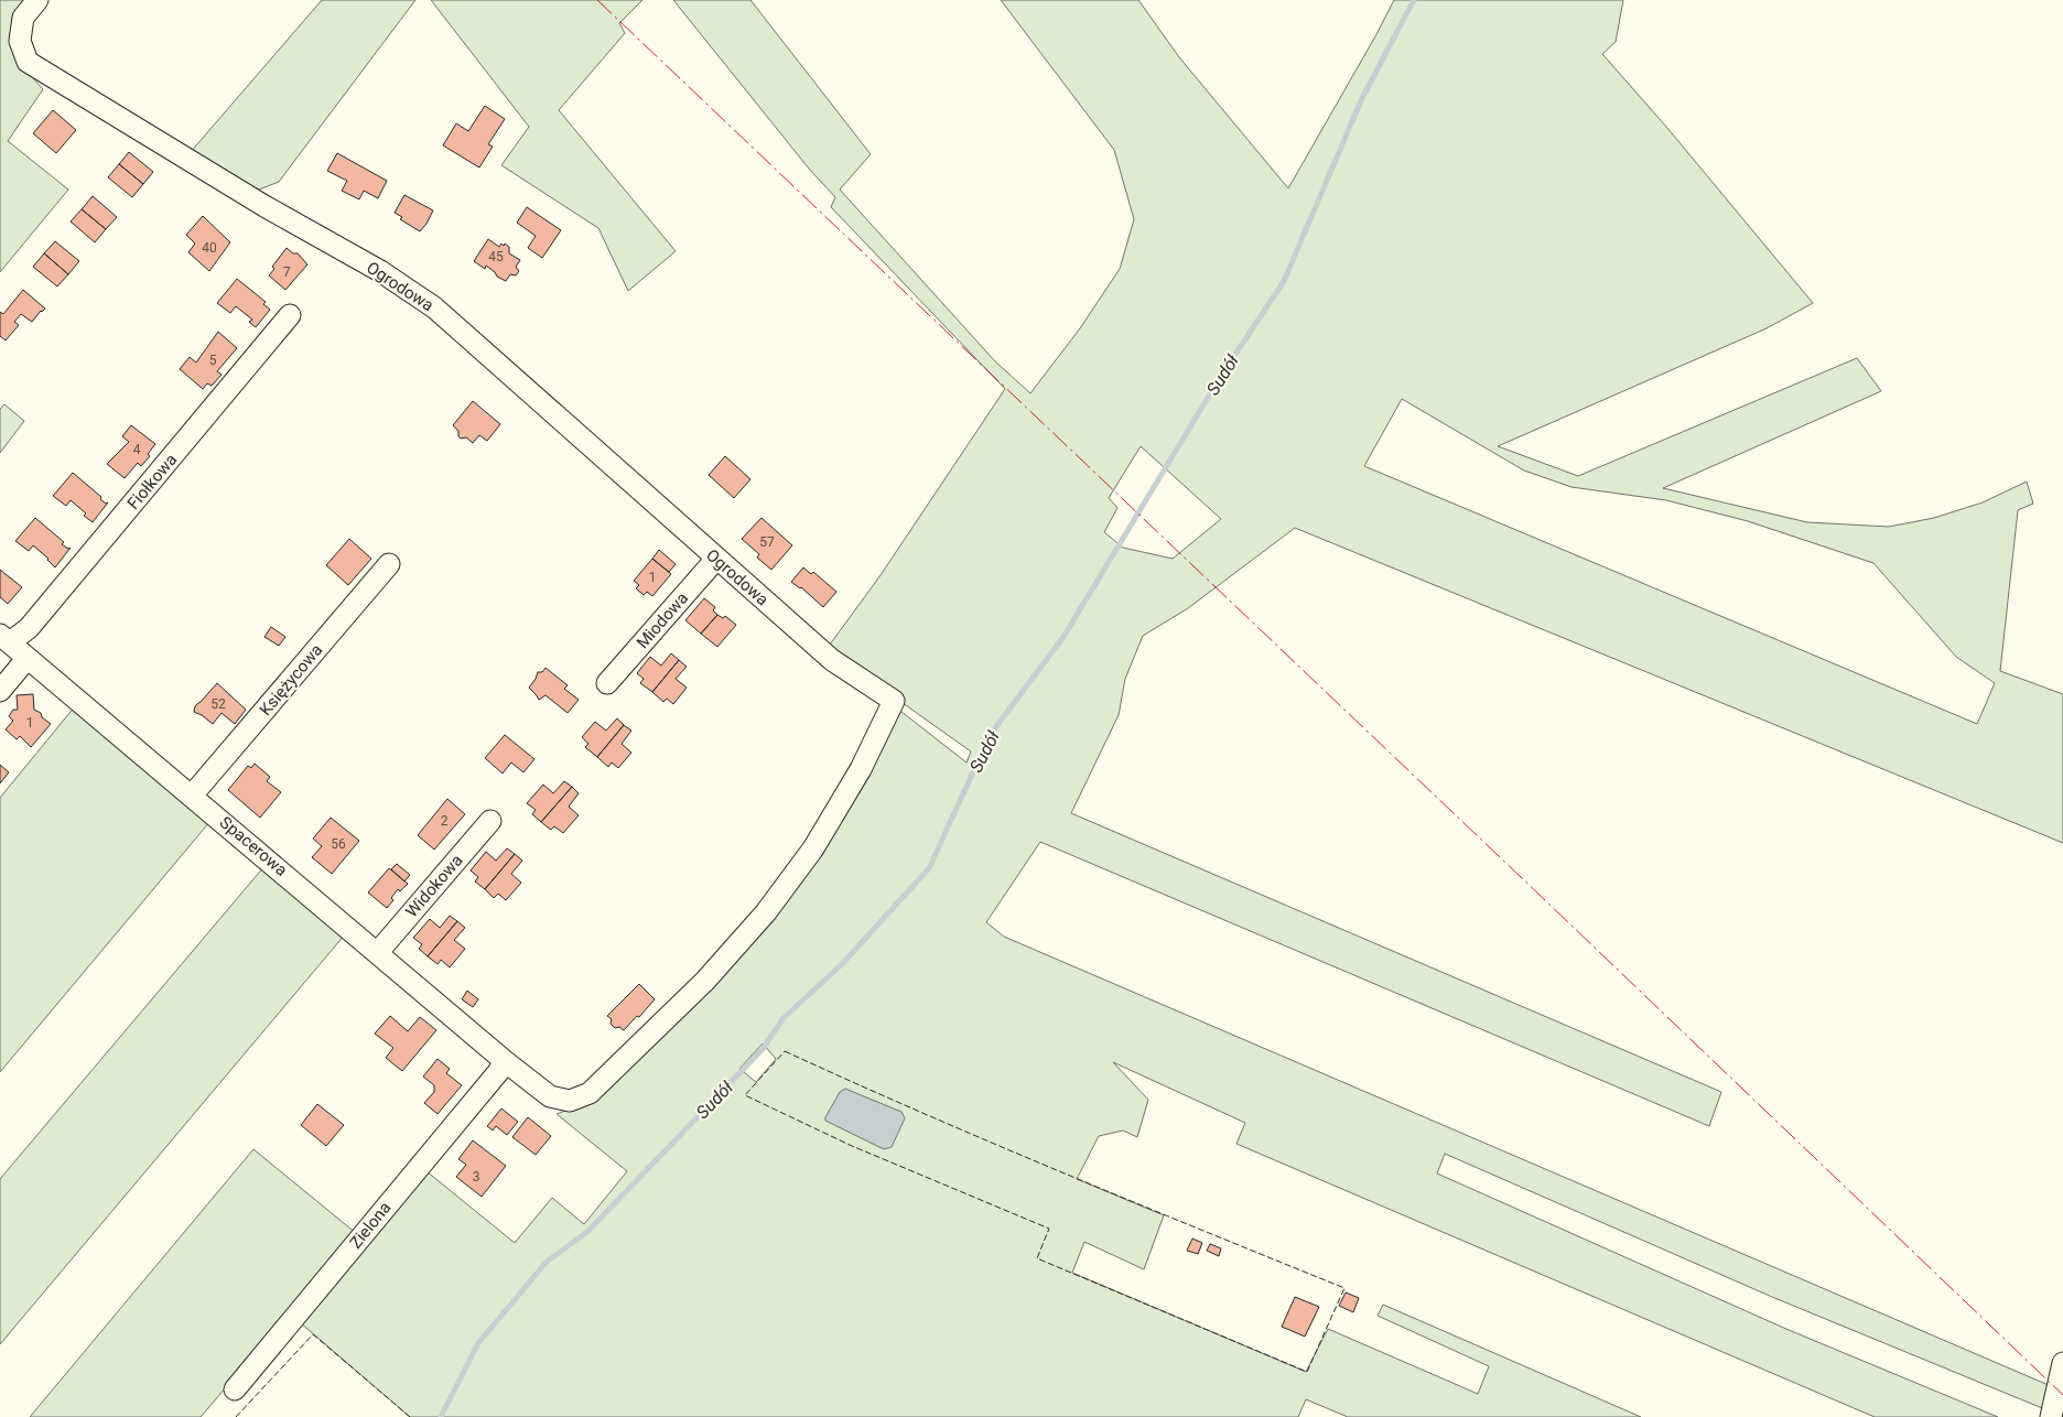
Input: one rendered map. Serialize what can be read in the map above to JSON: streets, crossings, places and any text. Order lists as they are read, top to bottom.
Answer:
{
  "streets": {
    "street": [
      "Ogrodowa",
      "Fiołkowa",
      "Miodowa",
      "Księżycowa",
      "Spacerowa",
      "Widokowa",
      "Zielona"
    ]
  },
  "crossings": [
    ["Ogrodowa", "Miodowa"],
    ["Ogrodowa", "Spacerowa"],
    ["Ogrodowa", "Zielona"],
    ["Fiołkowa", "Spacerowa"],
    ["Księżycowa", "Spacerowa"],
    ["Spacerowa", "Widokowa"],
    ["Spacerowa", "Zielona"]
  ],
  "water": ["Sudół"],
  "house_numbers": [
    "40",
    "45",
    "7",
    "5",
    "4",
    "57",
    "1",
    "52",
    "1",
    "2",
    "56",
    "3"
  ]
}
